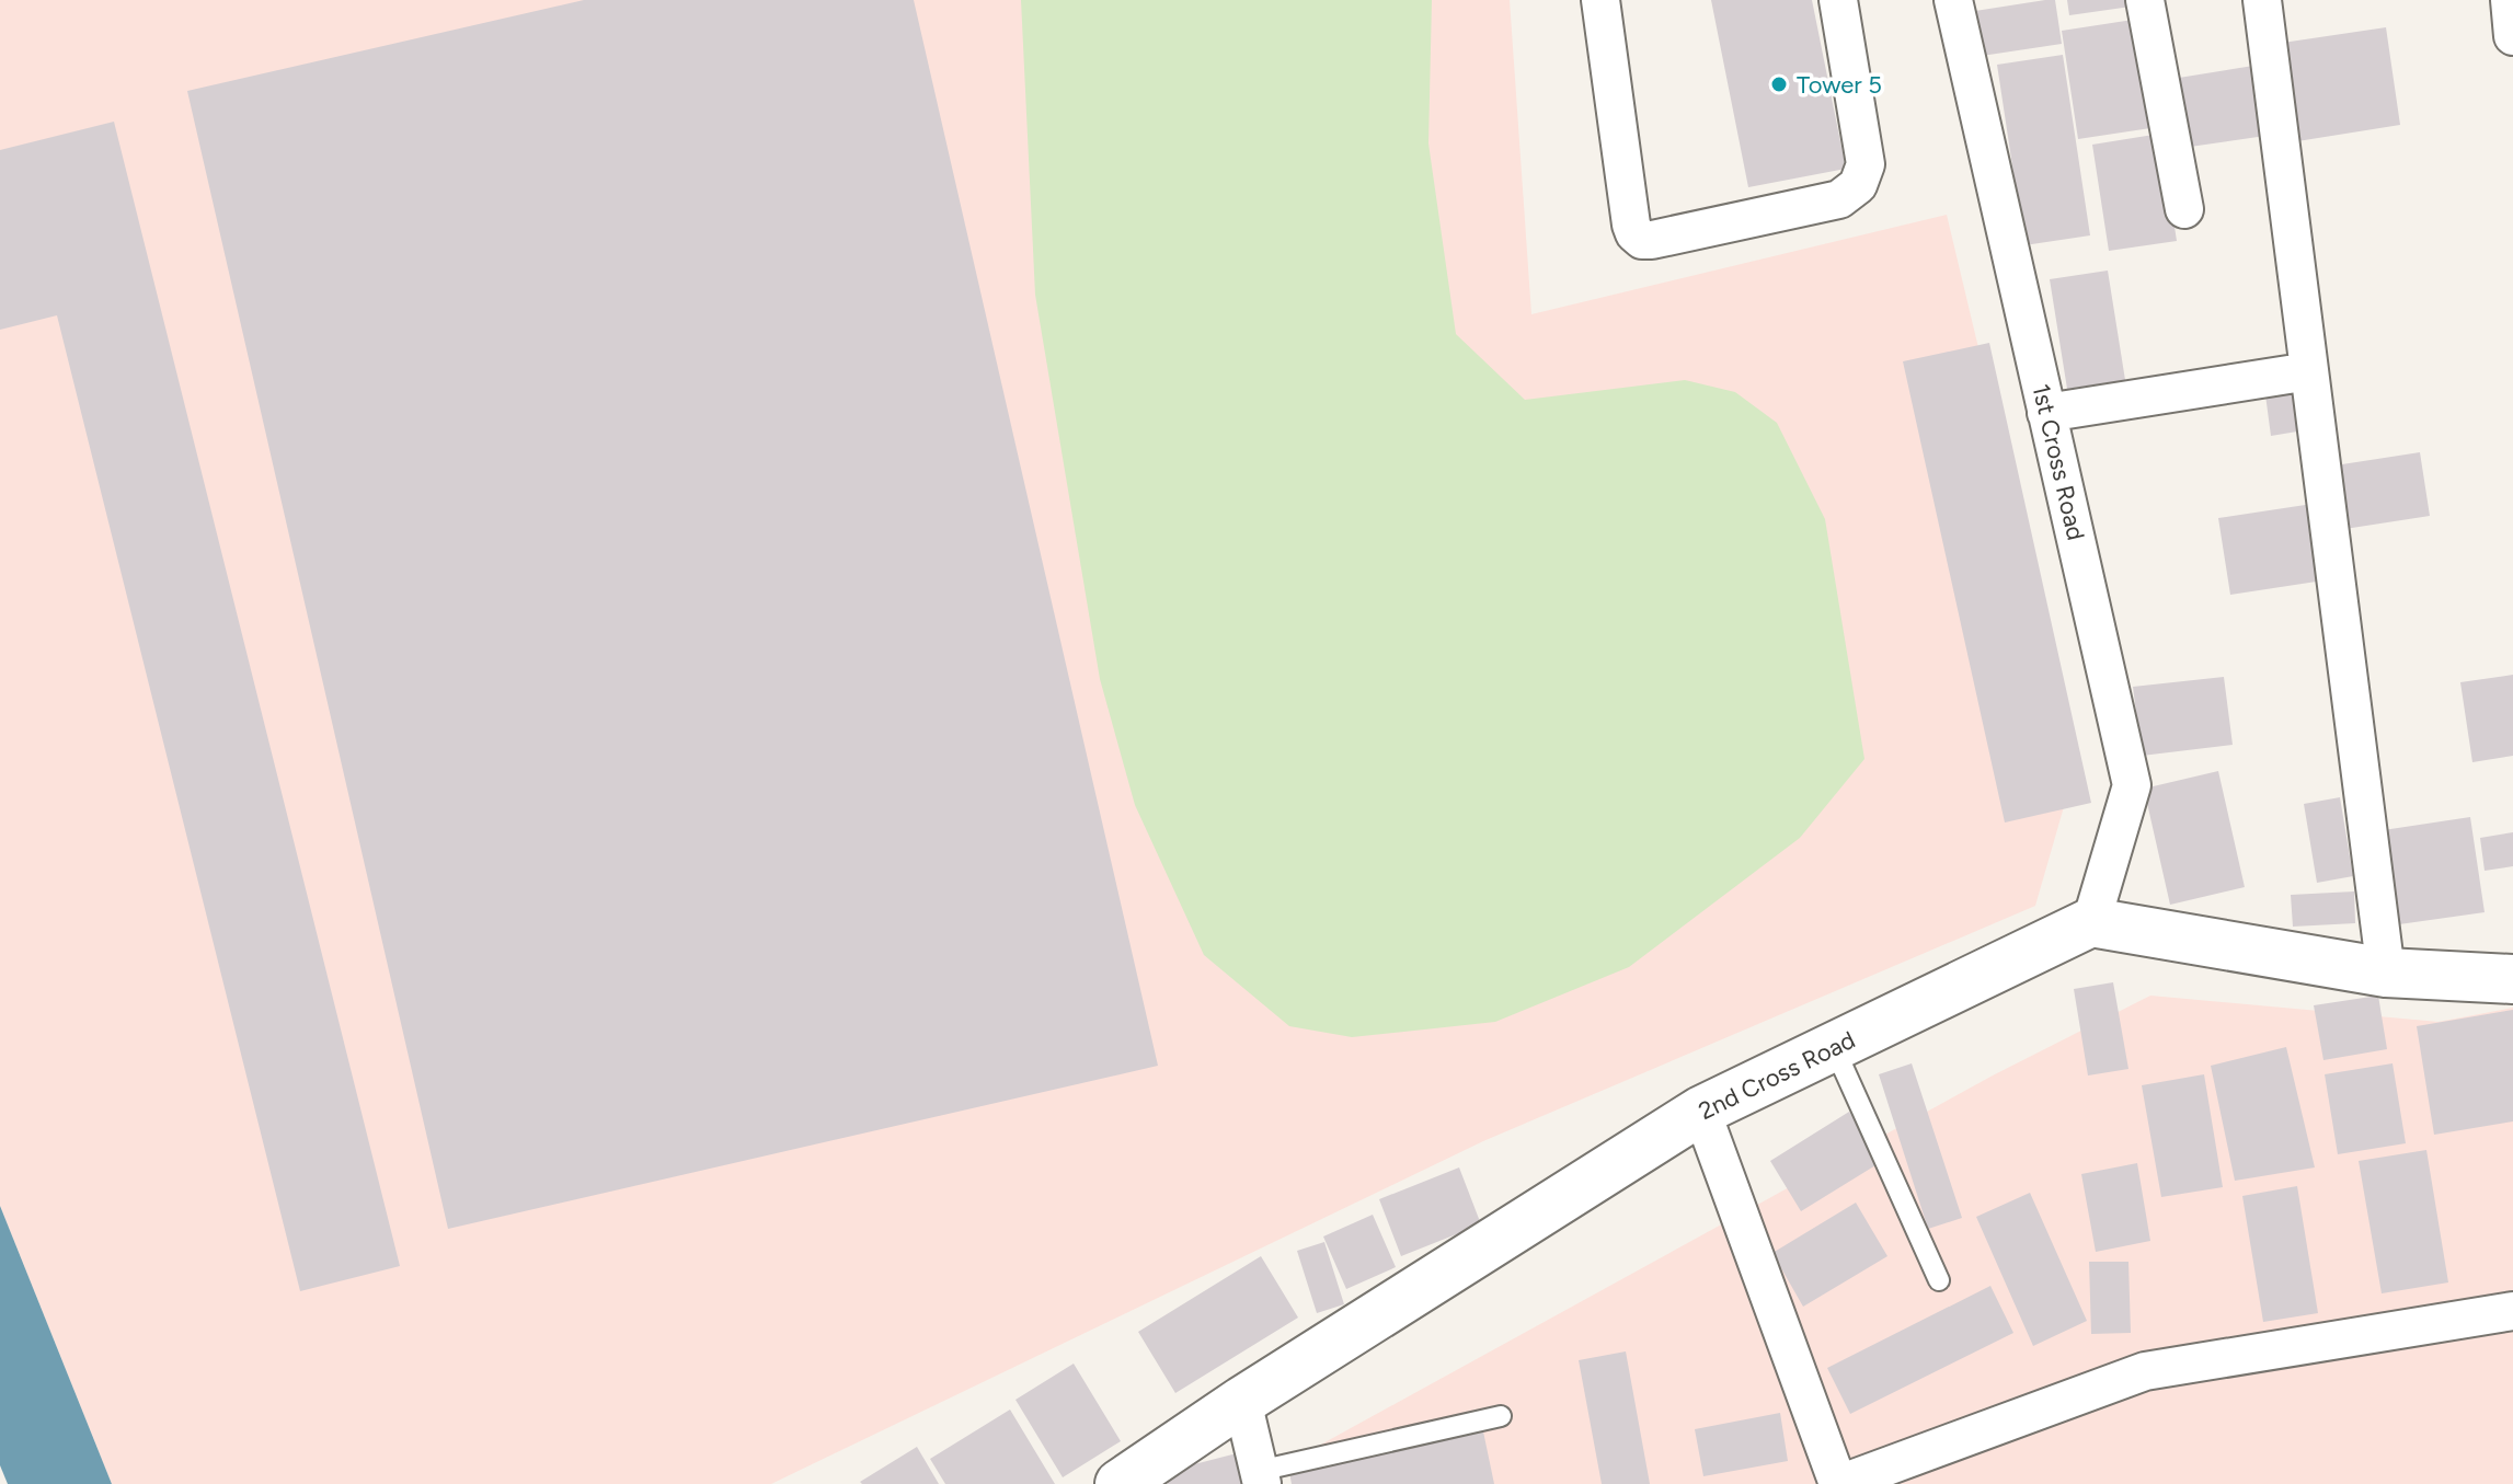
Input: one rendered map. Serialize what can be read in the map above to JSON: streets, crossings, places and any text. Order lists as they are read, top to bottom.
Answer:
{
  "streets": {
    "street": ["1st Cross Road", "2nd Cross Road"]
  },
  "crossings": [
    ["1st Cross Road", "2nd Cross Road"]
  ],
  "places": ["Tower 5"]
}
